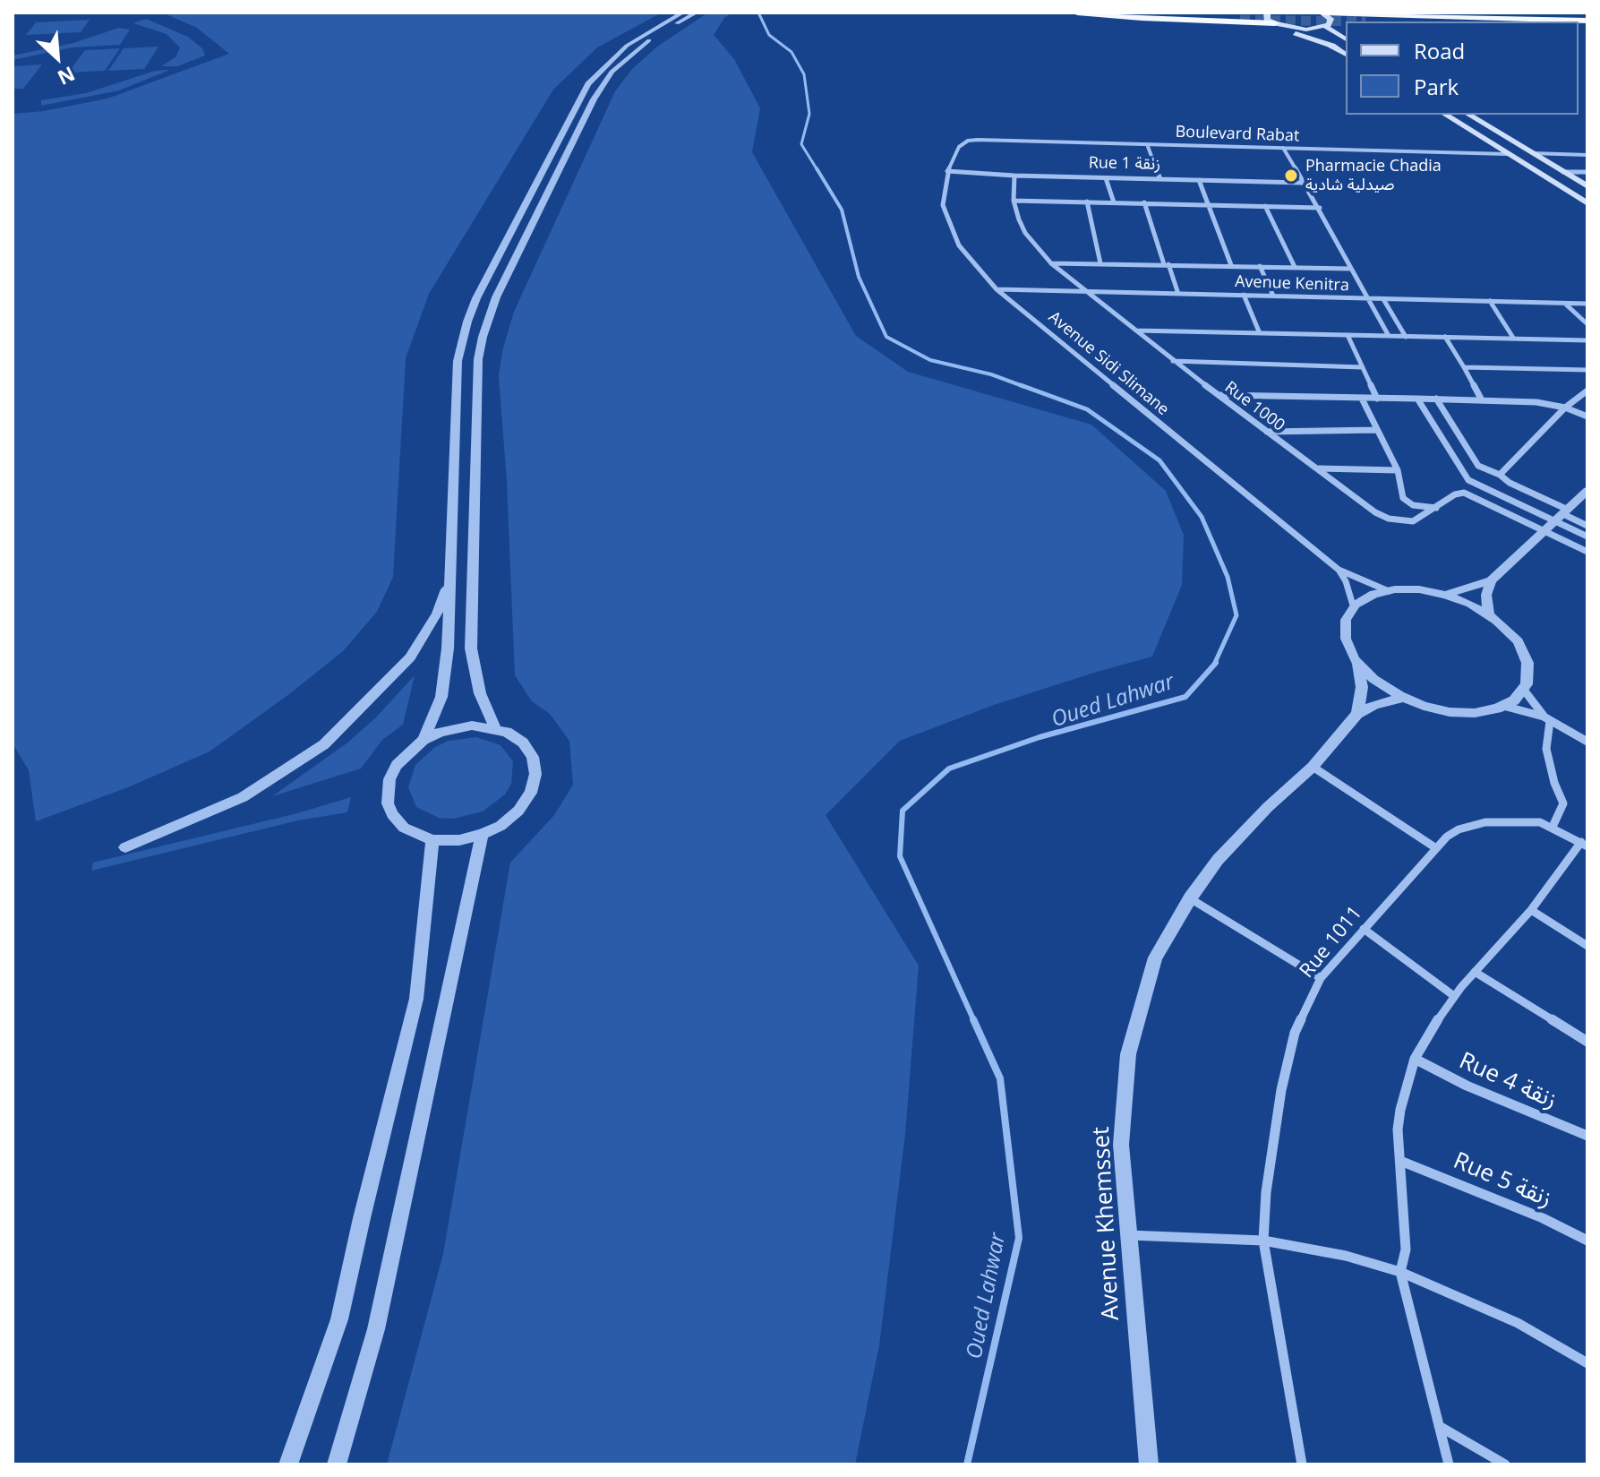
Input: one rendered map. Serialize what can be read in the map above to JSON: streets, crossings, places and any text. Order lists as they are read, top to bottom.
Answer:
{
  "streets": {
    "street": [
      "Boulevard Rabat",
      "Rue 1 زنقة",
      "Avenue Kenitra",
      "Avenue Sidi Slimane",
      "Rue 1000",
      "Rue 1011",
      "Rue 4 زنقة",
      "Rue 5 زنقة",
      "Avenue Khemsset"
    ]
  },
  "crossings": [
    ["Boulevard Rabat", "Avenue Sidi Slimane"],
    ["Rue 1 زنقة", "Avenue Sidi Slimane"],
    ["Rue 1 زنقة", "Rue 1000"],
    ["Avenue Kenitra", "Avenue Sidi Slimane"],
    ["Avenue Kenitra", "Rue 1000"],
    ["Avenue Sidi Slimane", "Avenue Khemsset"]
  ],
  "water": ["Oued Lahwar"],
  "places": ["Pharmacie Chadia صيدلية شادية"],
  "legend": ["Road", "Park"],
  "north": "bottom right"
}
